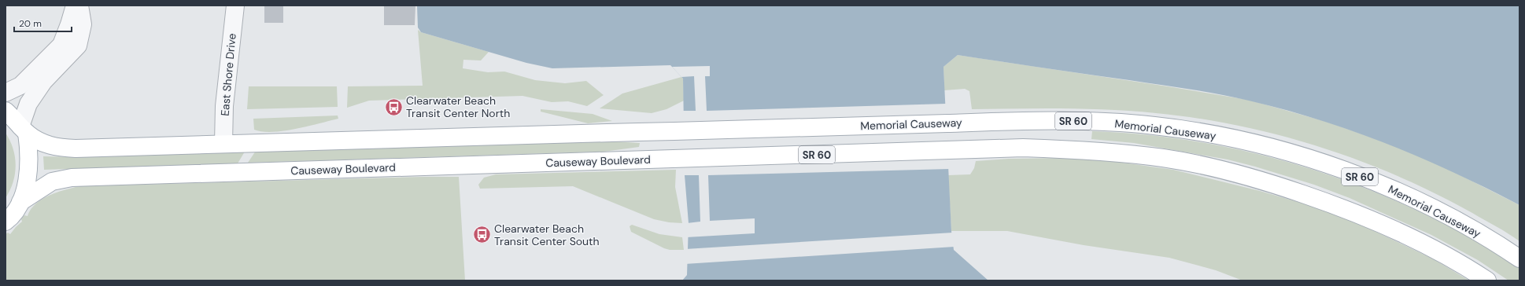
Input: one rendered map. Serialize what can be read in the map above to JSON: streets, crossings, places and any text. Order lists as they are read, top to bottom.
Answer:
{
  "streets": {
    "main road": ["SR 60", "Memorial Causeway", "Causeway Boulevard"],
    "street": ["East Shore Drive"]
  },
  "crossings": [
    ["East Shore Drive", "Memorial Causeway"]
  ],
  "places": {
    "bus stop": ["Clearwater Beach Transit Center North", "Clearwater Beach Transit Center South"]
  },
  "scale_bar": "20 m"
}
